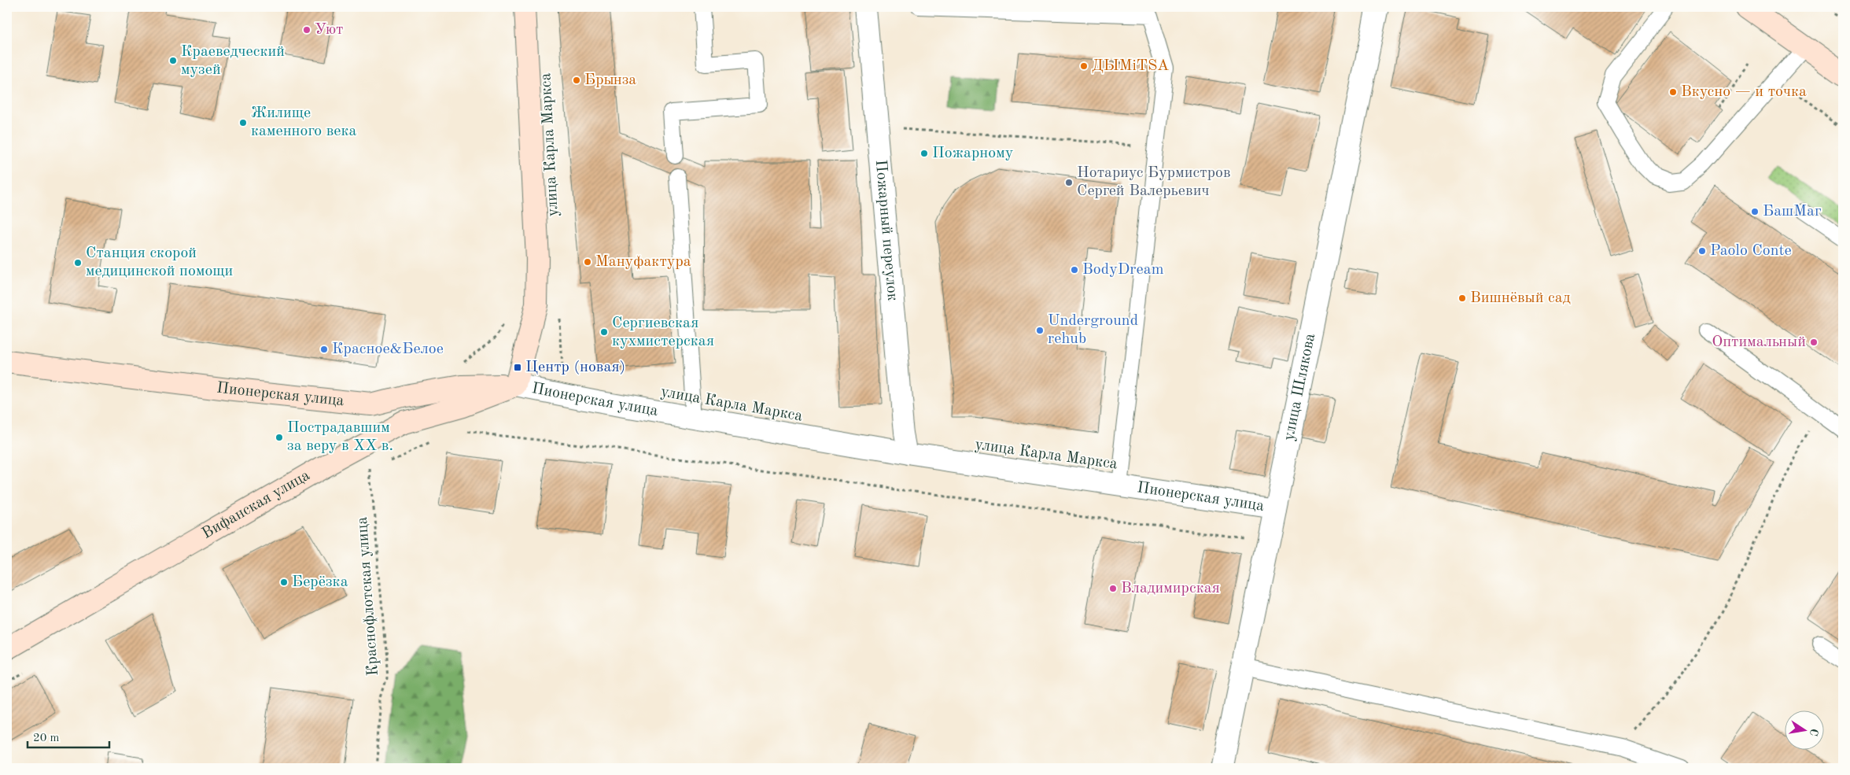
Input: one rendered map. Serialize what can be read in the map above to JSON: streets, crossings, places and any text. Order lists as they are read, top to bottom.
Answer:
{
  "streets": {
    "main road": ["улица Карла Маркса", "Пионерская улица", "Вифанская улица"],
    "street": ["Пожарный переулок", "улица Шлякова"],
    "path": ["Краснофлотская улица"]
  },
  "crossings": [
    ["улица Карла Маркса", "Пионерская улица"],
    ["улица Карла Маркса", "Вифанская улица"],
    ["Пожарный переулок", "Пионерская улица"],
    ["улица Шлякова", "Пионерская улица"],
    ["Пионерская улица", "Вифанская улица"]
  ],
  "places": {
    "other": [
      "Уют",
      "Краеведческий музей",
      "ДЫМiTSA",
      "Брынза",
      "Вкусно — и точка",
      "Жилище каменного века",
      "Пожарному",
      "Нотариус Бурмистров Сергей Валерьевич",
      "БашМаг",
      "Paolo Conte",
      "Мануфактура",
      "Станция скорой медицинской помощи",
      "BodyDream",
      "Вишнёвый сад",
      "Underground rehub",
      "Сергиевская кухмистерская",
      "Оптимальный",
      "Красное&Белое",
      "Пострадавшим за веру в XX в.",
      "Берёзка",
      "Владимирская"
    ],
    "transit": ["Центр (новая)"]
  },
  "scale_bar": "20 m",
  "north": "right"
}
